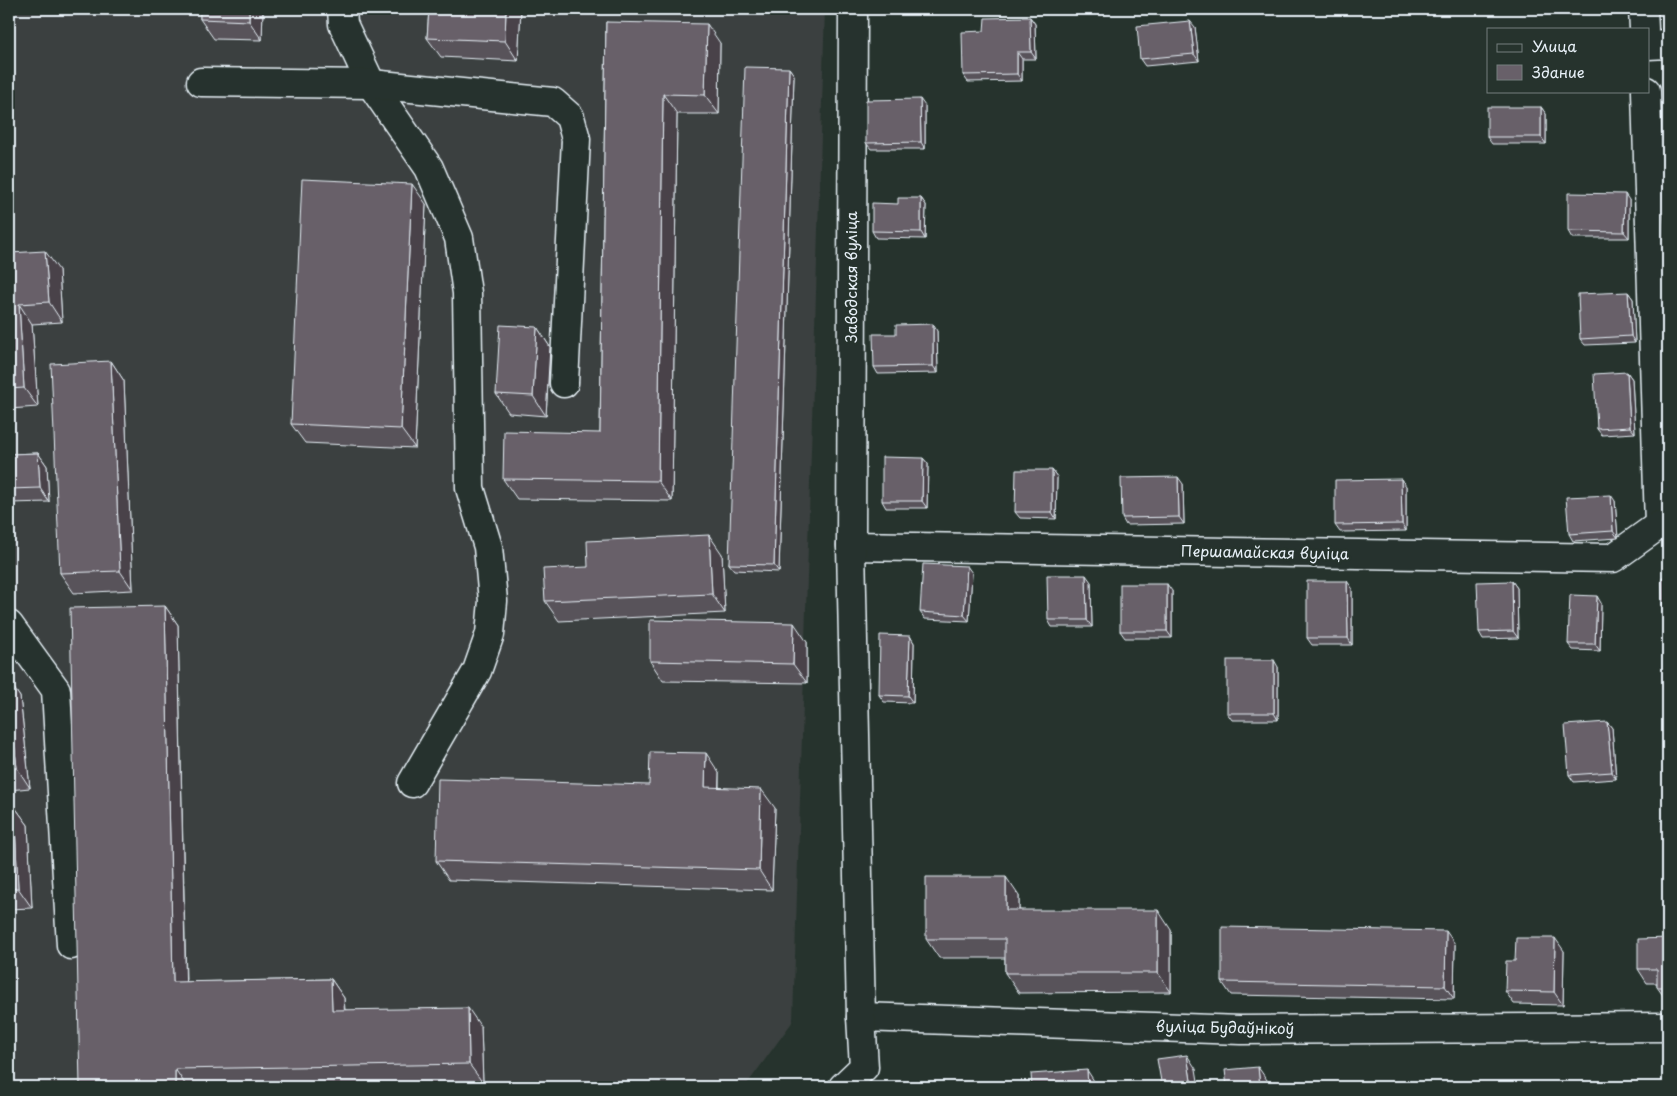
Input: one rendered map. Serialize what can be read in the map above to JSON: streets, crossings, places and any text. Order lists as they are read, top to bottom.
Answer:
{
  "streets": {
    "street": ["Заводская вуліца", "Першамайская вуліца", "вуліца Будаўнікоў"]
  },
  "crossings": [
    ["Заводская вуліца", "Першамайская вуліца"],
    ["Заводская вуліца", "вуліца Будаўнікоў"]
  ],
  "legend": ["Улица", "Здание"]
}
